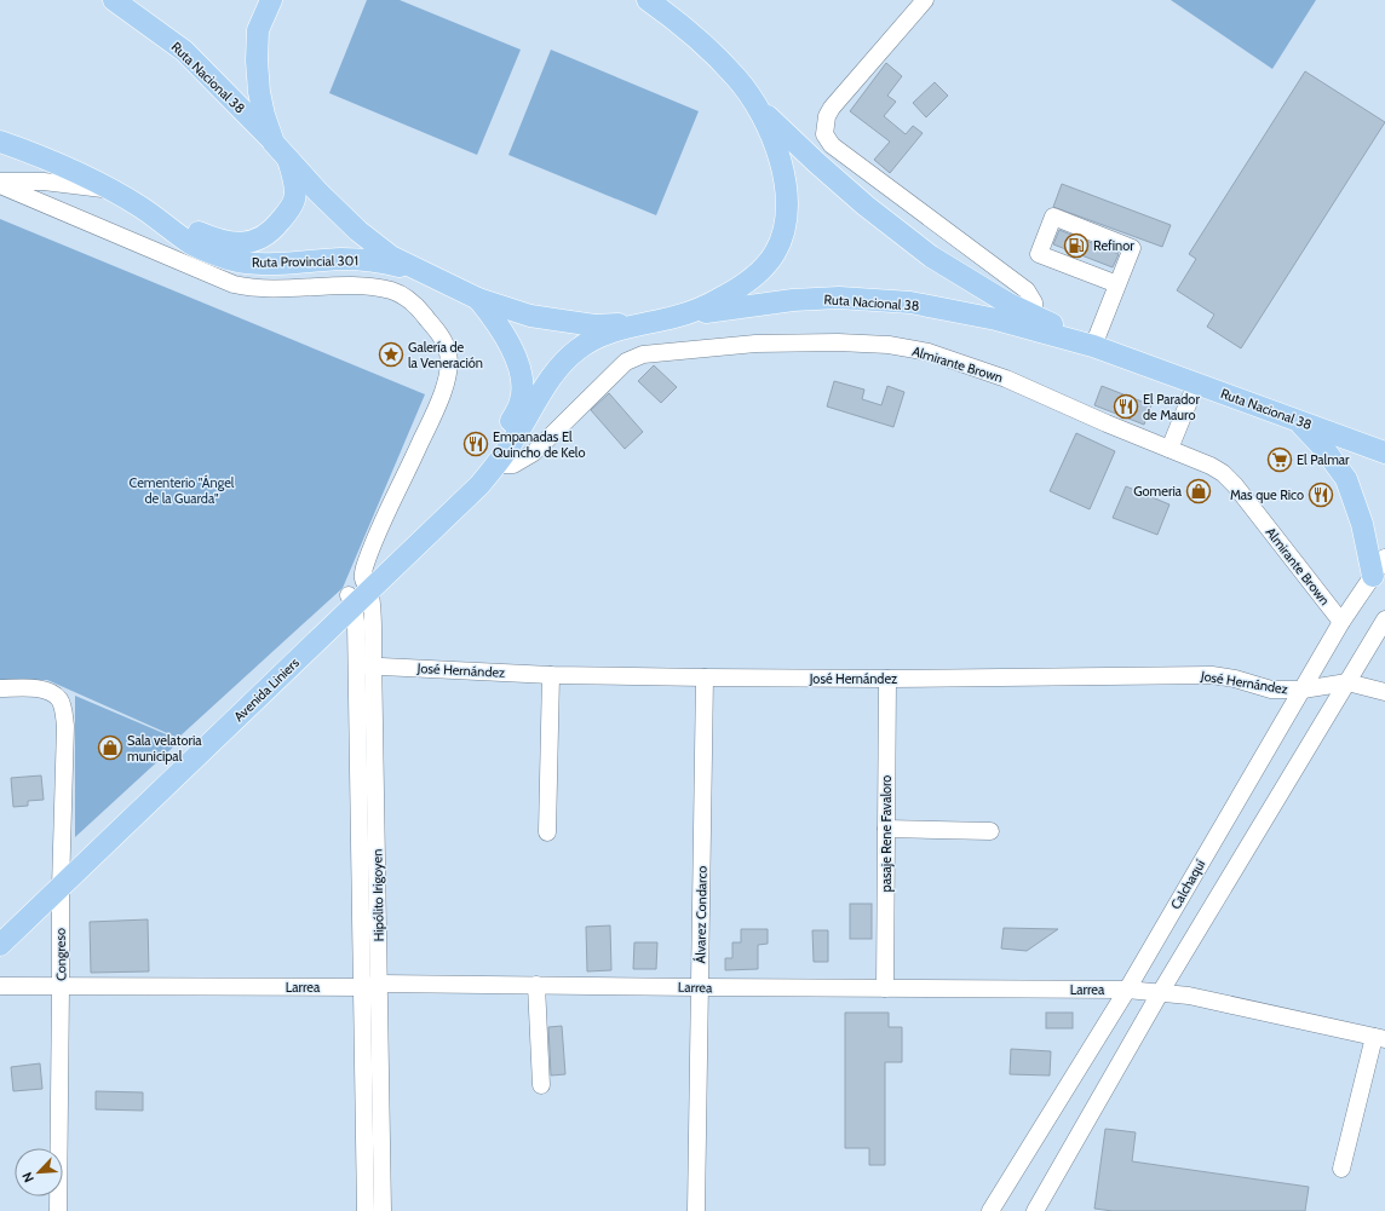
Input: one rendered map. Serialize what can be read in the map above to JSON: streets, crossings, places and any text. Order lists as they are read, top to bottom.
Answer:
{
  "streets": {
    "main road": ["Ruta Nacional 38", "Ruta Provincial 301", "Avenida Liniers"],
    "street": [
      "Almirante Brown",
      "José Hernández",
      "pasaje Rene Favaloro",
      "Calchaquí",
      "Hipólito Irigoyen",
      "Álvarez Condarco",
      "Congreso",
      "Larrea"
    ]
  },
  "crossings": [
    ["Ruta Nacional 38", "Ruta Provincial 301"],
    ["Almirante Brown", "Avenida Liniers"],
    ["Almirante Brown", "Calchaquí"],
    ["José Hernández", "pasaje Rene Favaloro"],
    ["José Hernández", "Calchaquí"],
    ["José Hernández", "Hipólito Irigoyen"],
    ["José Hernández", "Álvarez Condarco"],
    ["Avenida Liniers", "Hipólito Irigoyen"],
    ["Avenida Liniers", "Congreso"],
    ["pasaje Rene Favaloro", "Larrea"],
    ["Calchaquí", "Larrea"],
    ["Hipólito Irigoyen", "Larrea"],
    ["Álvarez Condarco", "Larrea"],
    ["Congreso", "Larrea"]
  ],
  "parks": ["Cementerio \"Ángel de la Guarda\""],
  "places": {
    "fuel station": ["Refinor"],
    "place": ["Galería de la Veneración"],
    "restaurant": ["El Parador de Mauro", "Empanadas El Quincho de Kelo", "Mas que Rico"],
    "supermarket": ["El Palmar"],
    "shop": ["Gomeria", "Sala velatoria municipal"]
  },
  "north": "bottom left"
}
